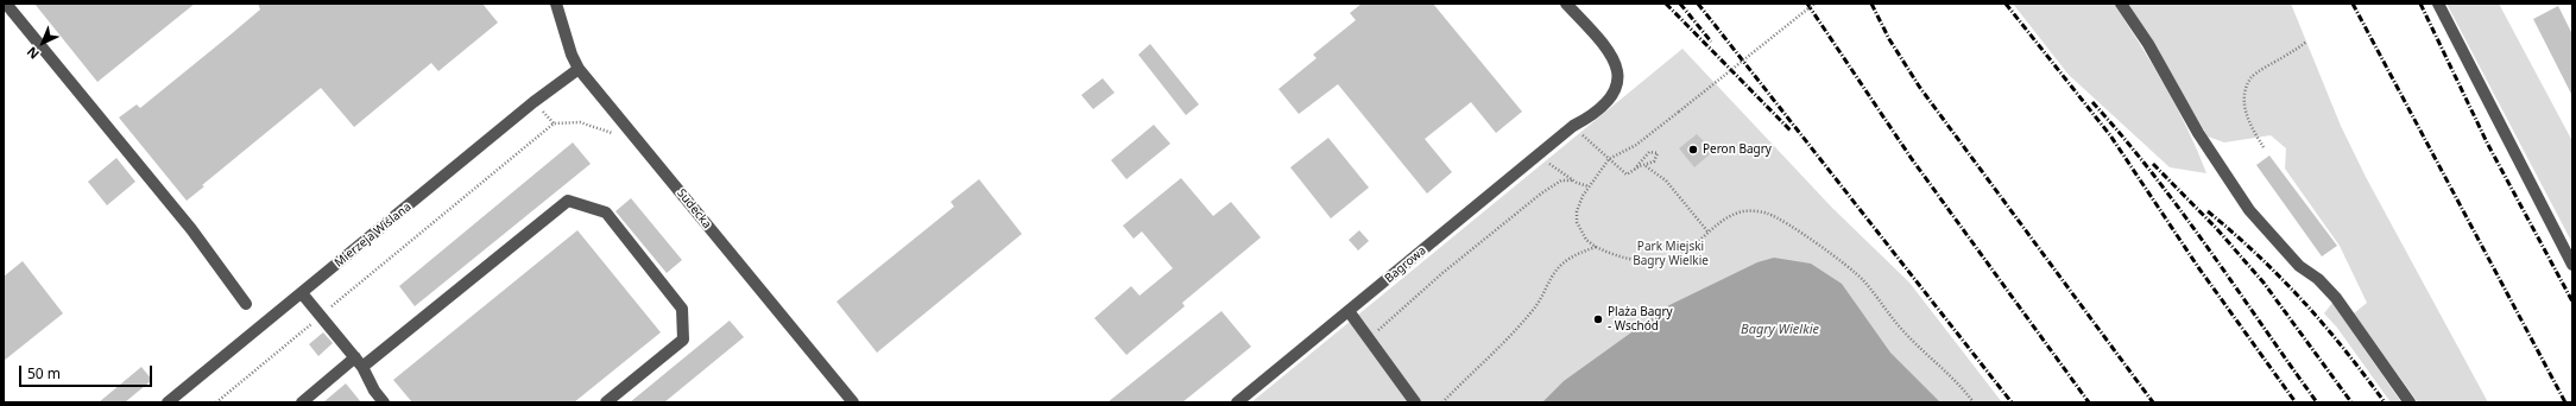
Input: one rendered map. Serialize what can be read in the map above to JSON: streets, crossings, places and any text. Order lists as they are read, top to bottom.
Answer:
{
  "streets": {
    "street": ["Sudecka", "Mierzeja Wiślana", "Bagrowa"]
  },
  "crossings": [
    ["Sudecka", "Mierzeja Wiślana"]
  ],
  "water": ["Bagry Wielkie"],
  "parks": ["Park Miejski Bagry Wielkie"],
  "places": ["Peron Bagry", "Plaża Bagry - Wschód"],
  "scale_bar": "50 m",
  "north": "bottom left"
}
